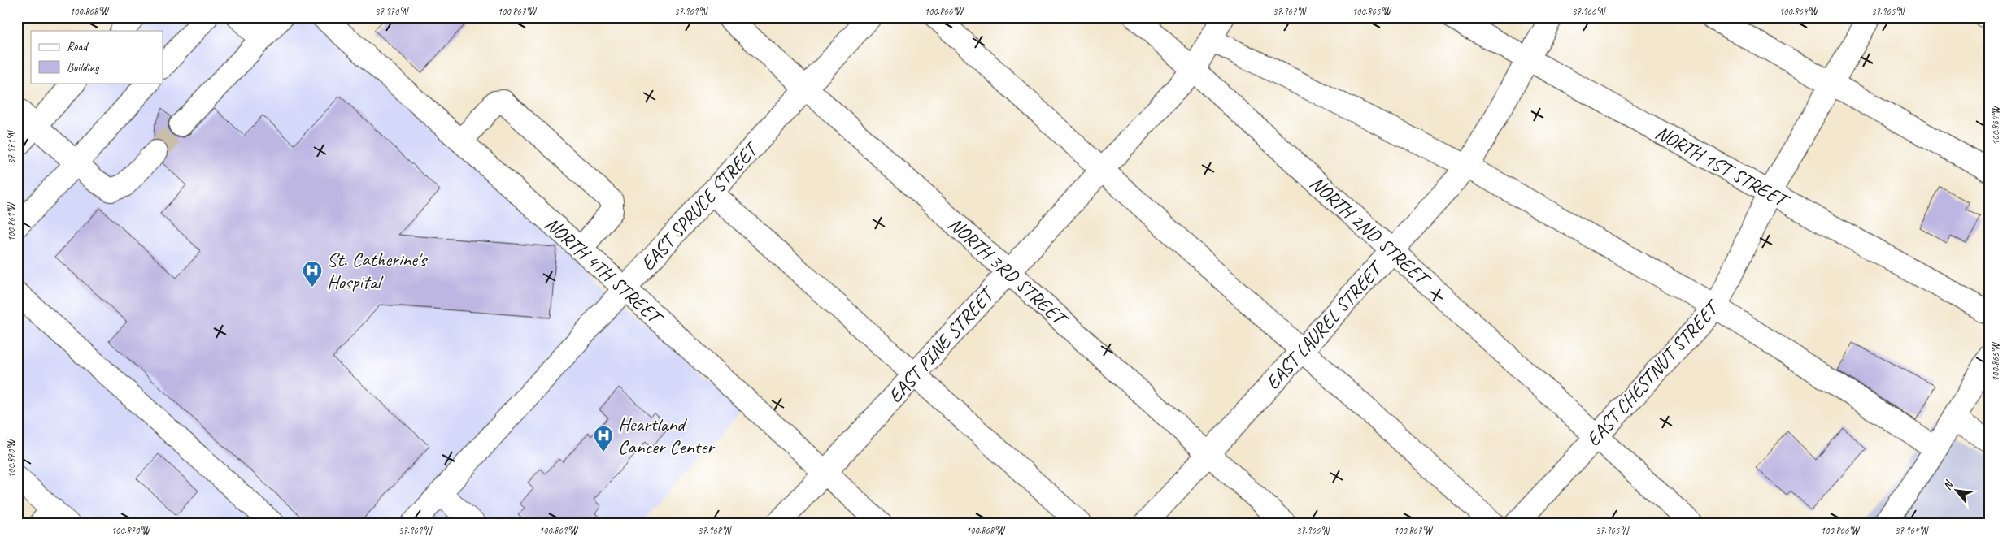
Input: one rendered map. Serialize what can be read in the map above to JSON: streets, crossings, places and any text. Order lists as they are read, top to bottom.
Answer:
{
  "streets": {
    "street": [
      "NORTH 1ST STREET",
      "EAST SPRUCE STREET",
      "NORTH 2ND STREET",
      "NORTH 4TH STREET",
      "NORTH 3RD STREET",
      "EAST LAUREL STREET",
      "EAST PINE STREET",
      "EAST CHESTNUT STREET"
    ]
  },
  "crossings": [
    ["NORTH 1ST STREET", "EAST LAUREL STREET"],
    ["NORTH 1ST STREET", "EAST CHESTNUT STREET"],
    ["EAST SPRUCE STREET", "NORTH 4TH STREET"],
    ["EAST SPRUCE STREET", "NORTH 3RD STREET"],
    ["NORTH 2ND STREET", "EAST LAUREL STREET"],
    ["NORTH 2ND STREET", "EAST PINE STREET"],
    ["NORTH 2ND STREET", "EAST CHESTNUT STREET"],
    ["NORTH 4TH STREET", "EAST PINE STREET"],
    ["NORTH 3RD STREET", "EAST LAUREL STREET"],
    ["NORTH 3RD STREET", "EAST PINE STREET"]
  ],
  "places": {
    "hospital": ["St. Catherine's Hospital", "Heartland Cancer Center"]
  },
  "legend": ["Road", "Building"],
  "north": "top left",
  "coordinates": [
    "100.868°W",
    "37.970°N",
    "100.867°W",
    "37.969°N",
    "100.866°W",
    "37.967°N",
    "100.865°W",
    "37.966°N",
    "100.864°W",
    "37.965°N",
    "37.971°N",
    "100.869°W",
    "100.870°W",
    "37.968°N",
    "37.964°N"
  ]
}
